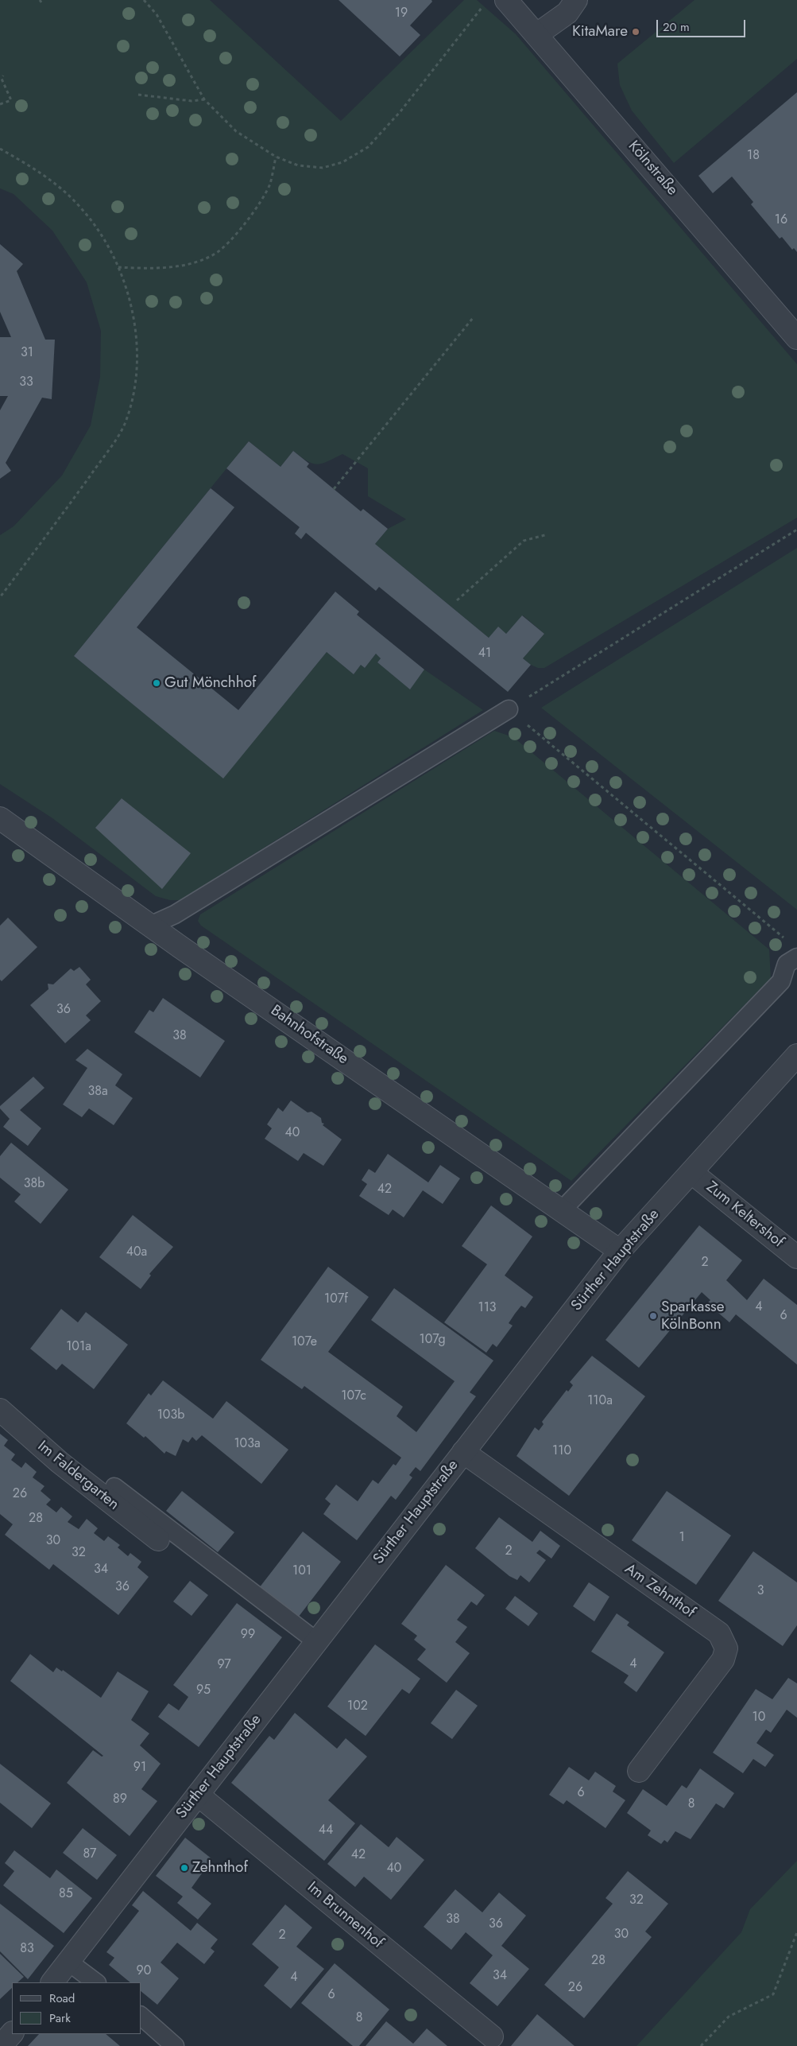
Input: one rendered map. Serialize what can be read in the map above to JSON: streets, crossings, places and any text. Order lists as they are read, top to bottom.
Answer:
{
  "streets": {
    "street": [
      "Kölnstraße",
      "Bahnhofstraße",
      "Zum Keltershof",
      "Sürther Hauptstraße",
      "Im Faldergarten",
      "Am Zehnthof",
      "Im Brunnenhof"
    ]
  },
  "crossings": [
    ["Bahnhofstraße", "Sürther Hauptstraße"],
    ["Zum Keltershof", "Sürther Hauptstraße"],
    ["Sürther Hauptstraße", "Am Zehnthof"],
    ["Sürther Hauptstraße", "Im Brunnenhof"]
  ],
  "places": [
    "KitaMare",
    "Gut Mönchhof",
    "Sparkasse KölnBonn",
    "Zehnthof"
  ],
  "house_numbers": [
    "19",
    "18",
    "16",
    "31",
    "33",
    "41",
    "36",
    "38",
    "38a",
    "40",
    "38b",
    "42",
    "40a",
    "2",
    "107f",
    "4",
    "113",
    "6",
    "107g",
    "107e",
    "101a",
    "107c",
    "110a",
    "103b",
    "103a",
    "110",
    "26",
    "28",
    "1",
    "30",
    "2",
    "32",
    "34",
    "101",
    "36",
    "3",
    "99",
    "4",
    "97",
    "95",
    "102",
    "10",
    "91",
    "6",
    "89",
    "8",
    "44",
    "87",
    "42",
    "40",
    "85",
    "32",
    "38",
    "36",
    "30",
    "2",
    "83",
    "28",
    "90",
    "34",
    "4",
    "26",
    "6",
    "8"
  ],
  "legend": ["Road", "Park"],
  "scale_bar": "20 m"
}
